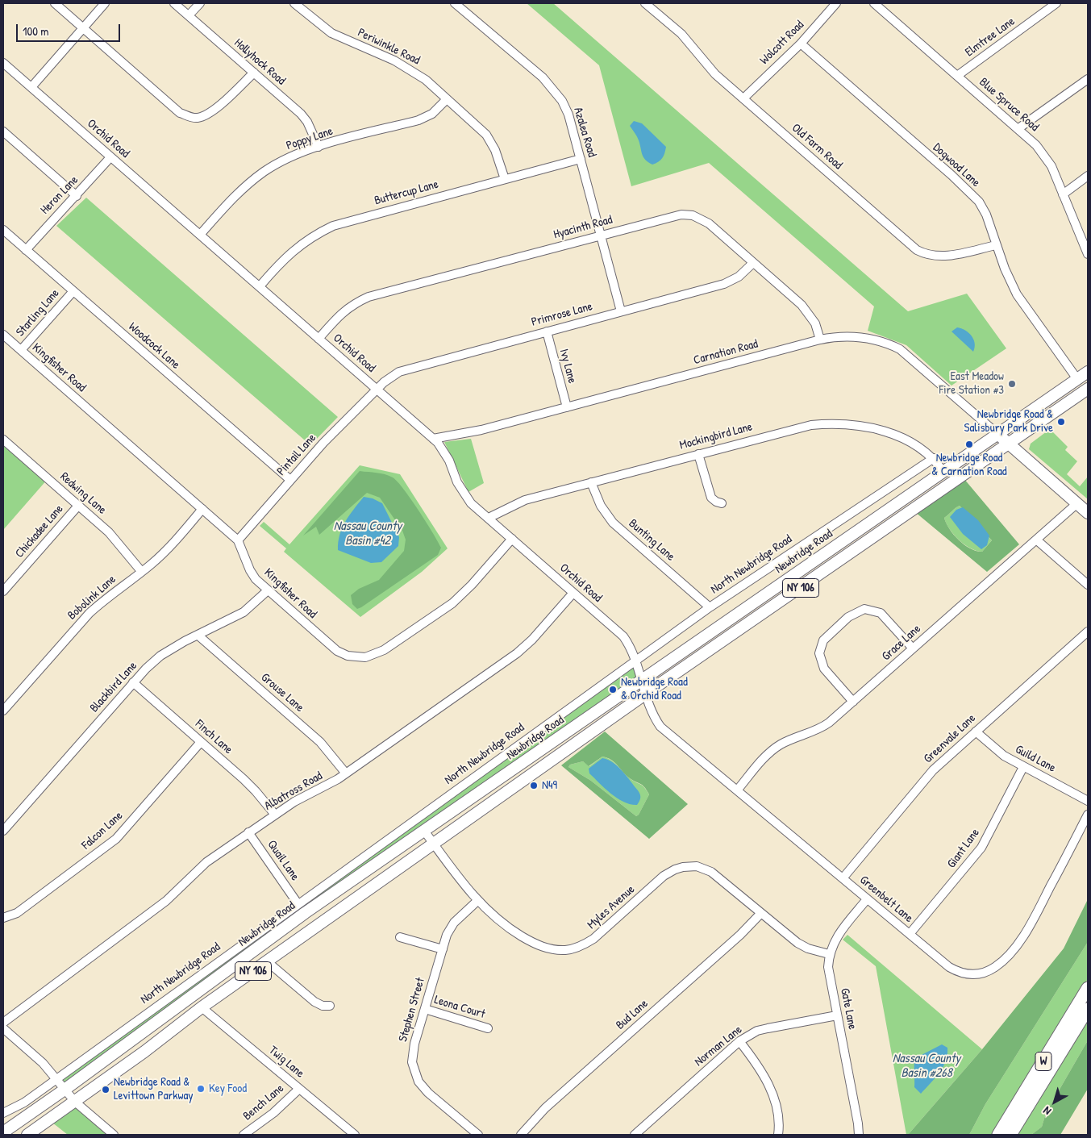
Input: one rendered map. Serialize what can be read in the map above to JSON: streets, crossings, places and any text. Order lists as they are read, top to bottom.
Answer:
{
  "streets": {
    "highway": ["W"],
    "main road": ["Newbridge Road", "NY 106"],
    "street": [
      "Elmtree Lane",
      "Wolcott Road",
      "Periwinkle Road",
      "Hollyhock Road",
      "Blue Spruce Road",
      "Azalea Road",
      "Orchid Road",
      "Poppy Lane",
      "Old Farm Road",
      "Dogwood Lane",
      "Buttercup Lane",
      "Heron Lane",
      "Hyacinth Road",
      "Starling Lane",
      "Primrose Lane",
      "Woodcock Lane",
      "Carnation Road",
      "Ivy Lane",
      "Kingfisher Road",
      "Mockingbird Lane",
      "Pintail Lane",
      "Redwing Lane",
      "Chickadee Lane",
      "Bunting Lane",
      "North Newbridge Road",
      "Bobolink Lane",
      "Grace Lane",
      "Blackbird Lane",
      "Grouse Lane",
      "Finch Lane",
      "Greenvale Lane",
      "Guild Lane",
      "Albatross Road",
      "Falcon Lane",
      "Giant Lane",
      "Quail Lane",
      "Greenbelt Lane",
      "Myles Avenue",
      "Leona Court",
      "Gate Lane",
      "Stephen Street",
      "Bud Lane",
      "Norman Lane",
      "Twig Lane",
      "Bench Lane"
    ]
  },
  "crossings": [
    ["Elmtree Lane", "Blue Spruce Road"],
    ["Wolcott Road", "Old Farm Road"],
    ["Wolcott Road", "Dogwood Lane"],
    ["Periwinkle Road", "Poppy Lane"],
    ["Periwinkle Road", "Buttercup Lane"],
    ["Hollyhock Road", "Poppy Lane"],
    ["Azalea Road", "Buttercup Lane"],
    ["Azalea Road", "Hyacinth Road"],
    ["Azalea Road", "Primrose Lane"],
    ["Orchid Road", "Poppy Lane"],
    ["Orchid Road", "Buttercup Lane"],
    ["Orchid Road", "Heron Lane"],
    ["Orchid Road", "Hyacinth Road"],
    ["Orchid Road", "Primrose Lane"],
    ["Orchid Road", "Carnation Road"],
    ["Orchid Road", "Kingfisher Road"],
    ["Orchid Road", "Mockingbird Lane"],
    ["Orchid Road", "Pintail Lane"],
    ["Orchid Road", "Newbridge Road"],
    ["Orchid Road", "North Newbridge Road"],
    ["Orchid Road", "NY 106"],
    ["Orchid Road", "Albatross Road"],
    ["Orchid Road", "Greenbelt Lane"],
    ["Old Farm Road", "Dogwood Lane"],
    ["Dogwood Lane", "Newbridge Road"],
    ["Heron Lane", "Woodcock Lane"],
    ["Hyacinth Road", "Primrose Lane"],
    ["Hyacinth Road", "Carnation Road"],
    ["Starling Lane", "Woodcock Lane"],
    ["Starling Lane", "Kingfisher Road"],
    ["Primrose Lane", "Ivy Lane"],
    ["Primrose Lane", "Pintail Lane"],
    ["Woodcock Lane", "Pintail Lane"],
    ["Carnation Road", "Ivy Lane"],
    ["Carnation Road", "Newbridge Road"],
    ["Kingfisher Road", "Pintail Lane"],
    ["Kingfisher Road", "Bobolink Lane"],
    ["Kingfisher Road", "Blackbird Lane"],
    ["Mockingbird Lane", "Bunting Lane"],
    ["Mockingbird Lane", "Newbridge Road"],
    ["Mockingbird Lane", "North Newbridge Road"],
    ["Redwing Lane", "Chickadee Lane"],
    ["Redwing Lane", "Bobolink Lane"],
    ["Bunting Lane", "North Newbridge Road"],
    ["Newbridge Road", "Myles Avenue"],
    ["North Newbridge Road", "Quail Lane"],
    ["NY 106", "Greenbelt Lane"],
    ["NY 106", "Myles Avenue"],
    ["NY 106", "Twig Lane"],
    ["Grace Lane", "Greenbelt Lane"],
    ["Blackbird Lane", "Grouse Lane"],
    ["Blackbird Lane", "Finch Lane"],
    ["Grouse Lane", "Albatross Road"],
    ["Finch Lane", "Albatross Road"],
    ["Finch Lane", "Falcon Lane"],
    ["Greenvale Lane", "Guild Lane"],
    ["Greenvale Lane", "Greenbelt Lane"],
    ["Guild Lane", "Giant Lane"],
    ["Albatross Road", "Quail Lane"],
    ["Giant Lane", "Greenbelt Lane"],
    ["Greenbelt Lane", "Gate Lane"],
    ["Myles Avenue", "Gate Lane"],
    ["Myles Avenue", "Stephen Street"],
    ["Myles Avenue", "Bud Lane"],
    ["Leona Court", "Stephen Street"],
    ["Gate Lane", "Norman Lane"],
    ["Twig Lane", "Bench Lane"]
  ],
  "water": ["Nassau County Basin #42", "Nassau County Basin #268"],
  "places": [
    "East Meadow Fire Station #3",
    "Newbridge Road & Salisbury Park Drive",
    "Newbridge Road & Carnation Road",
    "Newbridge Road & Orchid Road",
    "N49",
    "Key Food",
    "Newbridge Road & Levittown Parkway"
  ],
  "scale_bar": "100 m",
  "north": "bottom left"
}
